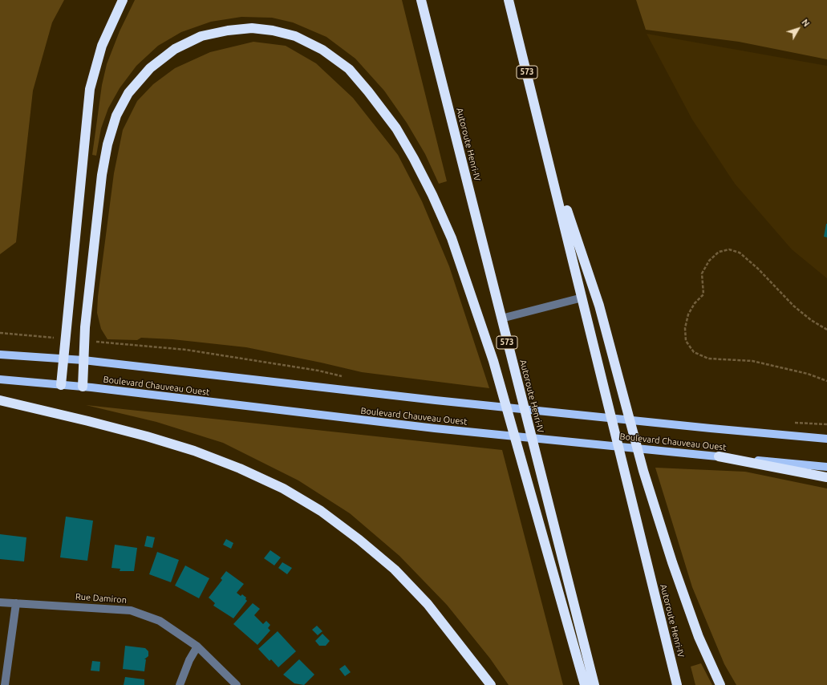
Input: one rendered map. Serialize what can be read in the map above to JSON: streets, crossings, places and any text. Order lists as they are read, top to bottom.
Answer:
{
  "streets": {
    "highway": ["573", "Autoroute Henri-IV"],
    "main road": ["Boulevard Chauveau Ouest"],
    "street": ["Rue Damiron"]
  },
  "north": "top right"
}
